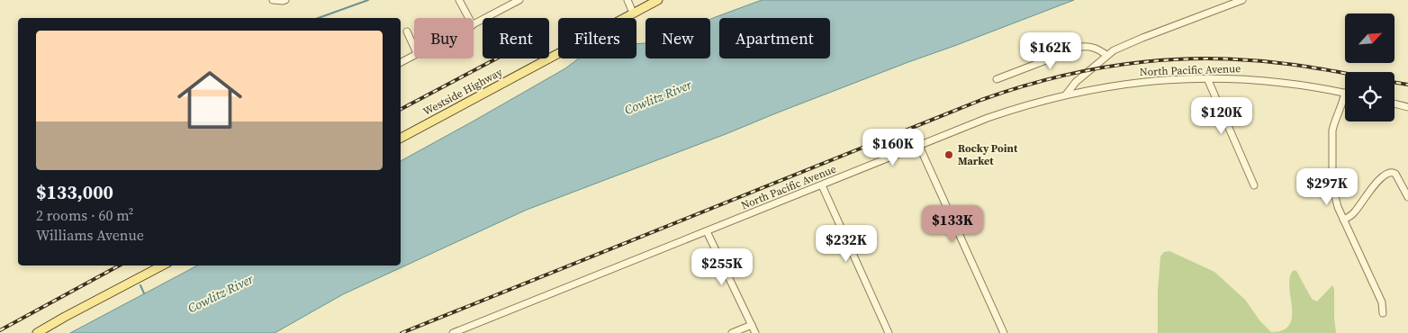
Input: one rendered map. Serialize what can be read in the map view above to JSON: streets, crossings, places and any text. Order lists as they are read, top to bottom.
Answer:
{
  "streets": {
    "main road": ["Westside Highway"],
    "street": ["North Pacific Avenue"]
  },
  "water": ["Cowlitz River"],
  "places": ["Rocky Point Market"],
  "north": "top right",
  "page": {
    "chip": [
      "Buy",
      "Rent",
      "Filters",
      "New",
      "Apartment"
    ],
    "list": [
      {
        "name": "$133,000",
        "note": "2 rooms · 60 m² · Williams Avenue"
      }
    ],
    "price": [
      "$162K",
      "$120K",
      "$160K",
      "$297K",
      "$133K",
      "$232K",
      "$255K"
    ]
  }
}
